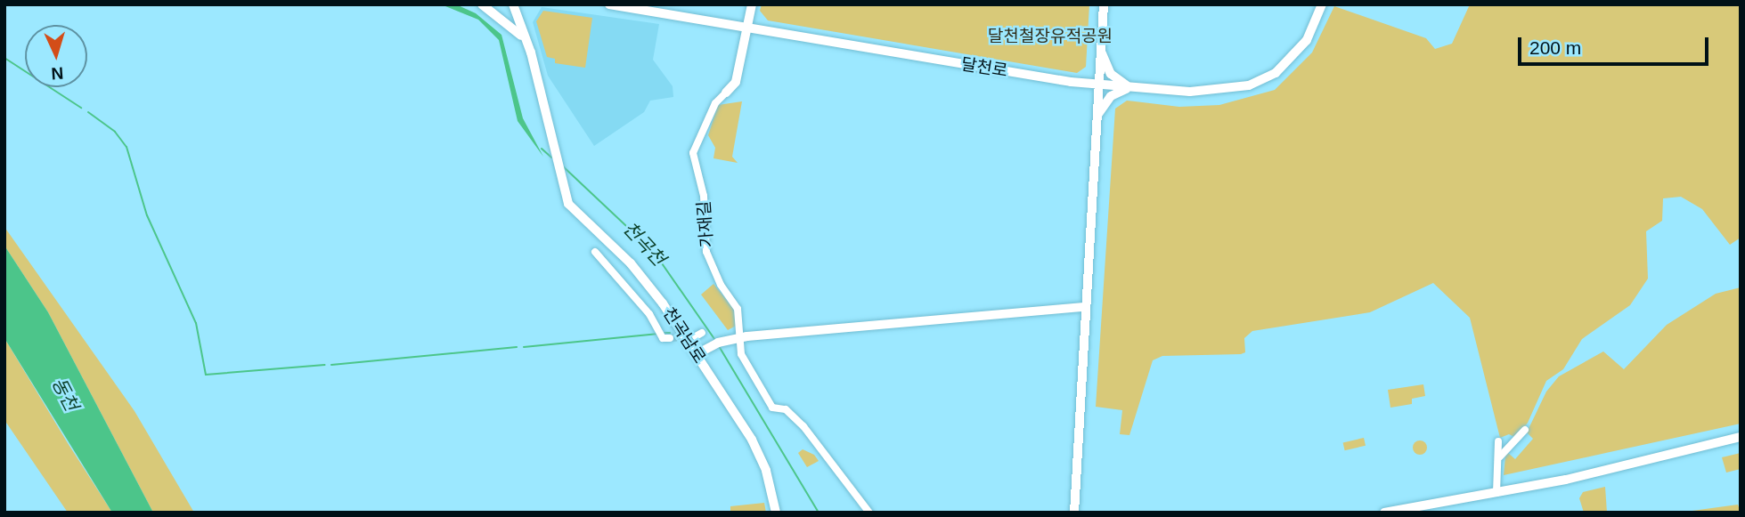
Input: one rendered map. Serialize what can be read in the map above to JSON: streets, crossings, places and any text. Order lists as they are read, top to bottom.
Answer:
{
  "streets": {
    "street": ["달천로", "가재길", "천곡남로"]
  },
  "crossings": [
    ["달천로", "가재길"]
  ],
  "water": ["천곡천", "동천"],
  "parks": ["달천철장유적공원"],
  "scale_bar": "200 m",
  "north": "bottom"
}
